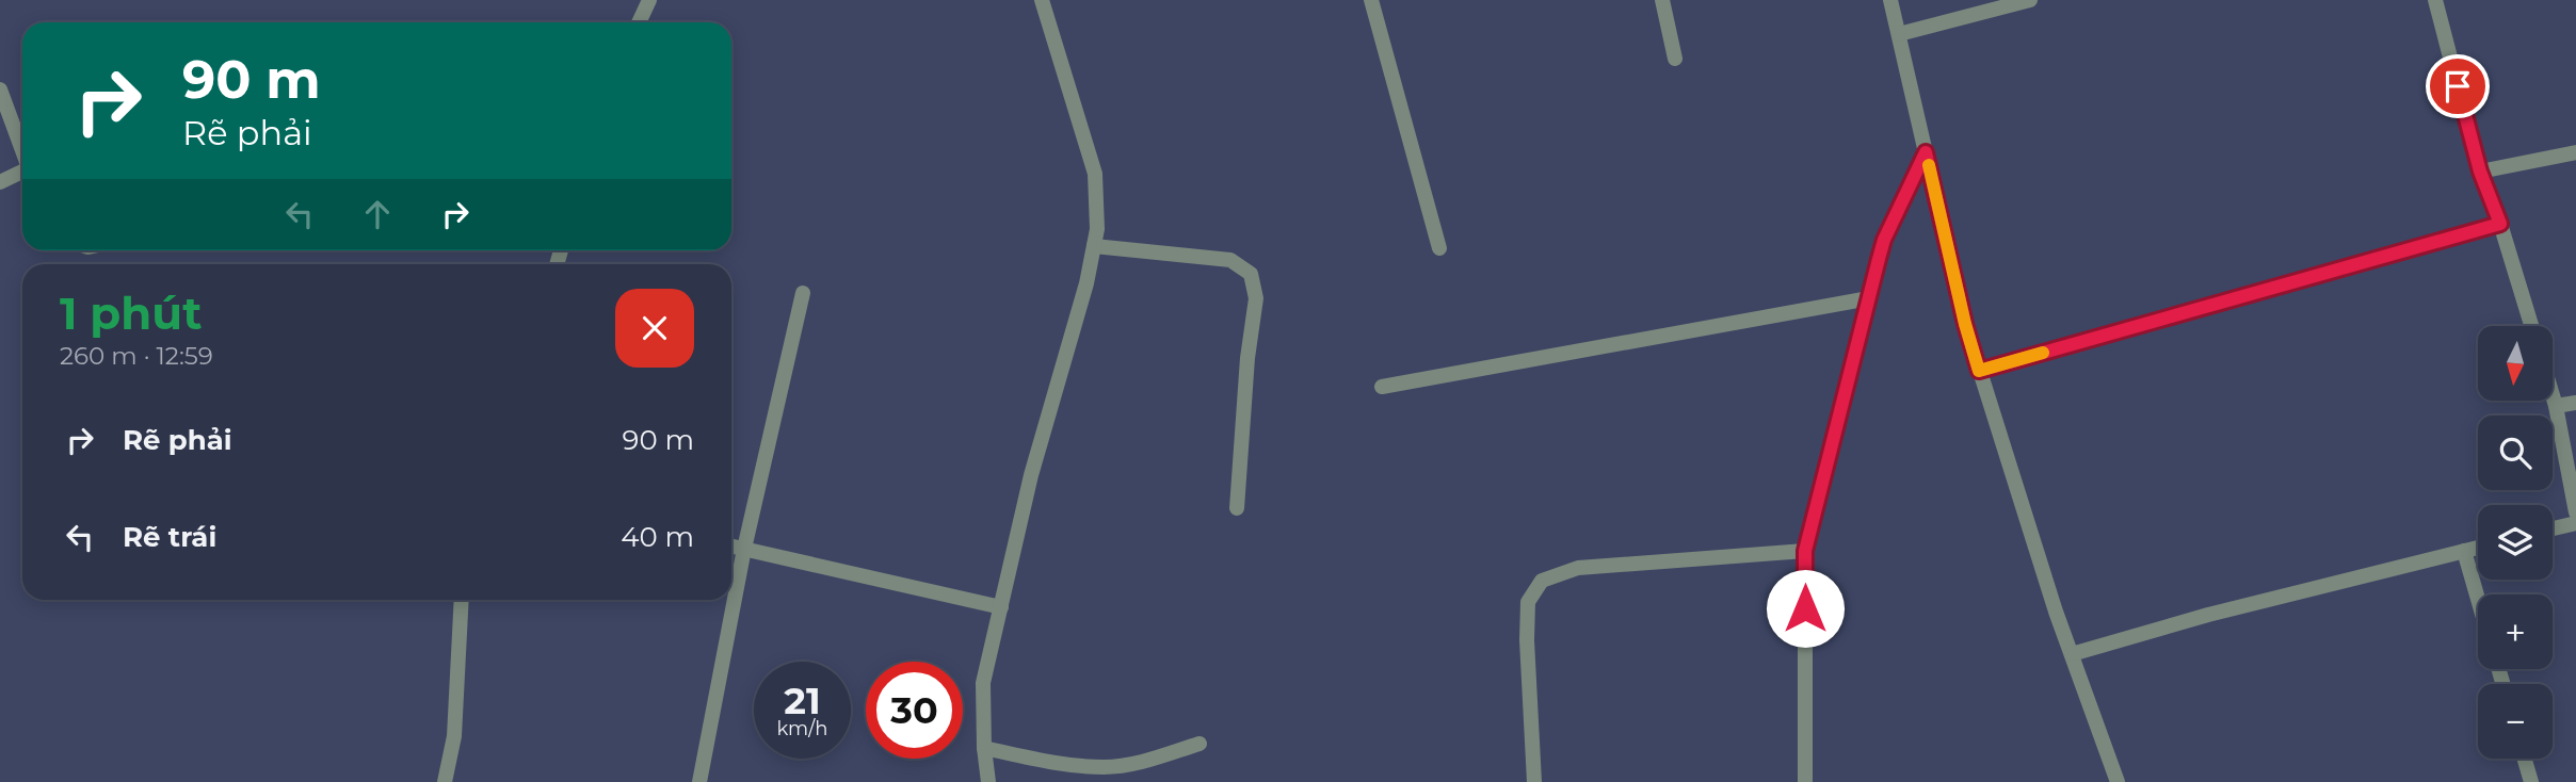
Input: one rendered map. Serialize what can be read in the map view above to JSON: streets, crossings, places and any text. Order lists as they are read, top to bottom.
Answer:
{
  "north": "bottom",
  "page": {
    "turn": ["90 m", "Rẽ phải"],
    "heading": ["1 phút", "260 m · 12:59"],
    "map_buttons": ["+", "−"],
    "list": [
      {
        "name": "Rẽ phải",
        "value": "90 m"
      },
      {
        "name": "Rẽ trái",
        "value": "40 m"
      }
    ],
    "speed": "21 km/h",
    "limit": "30"
  }
}
